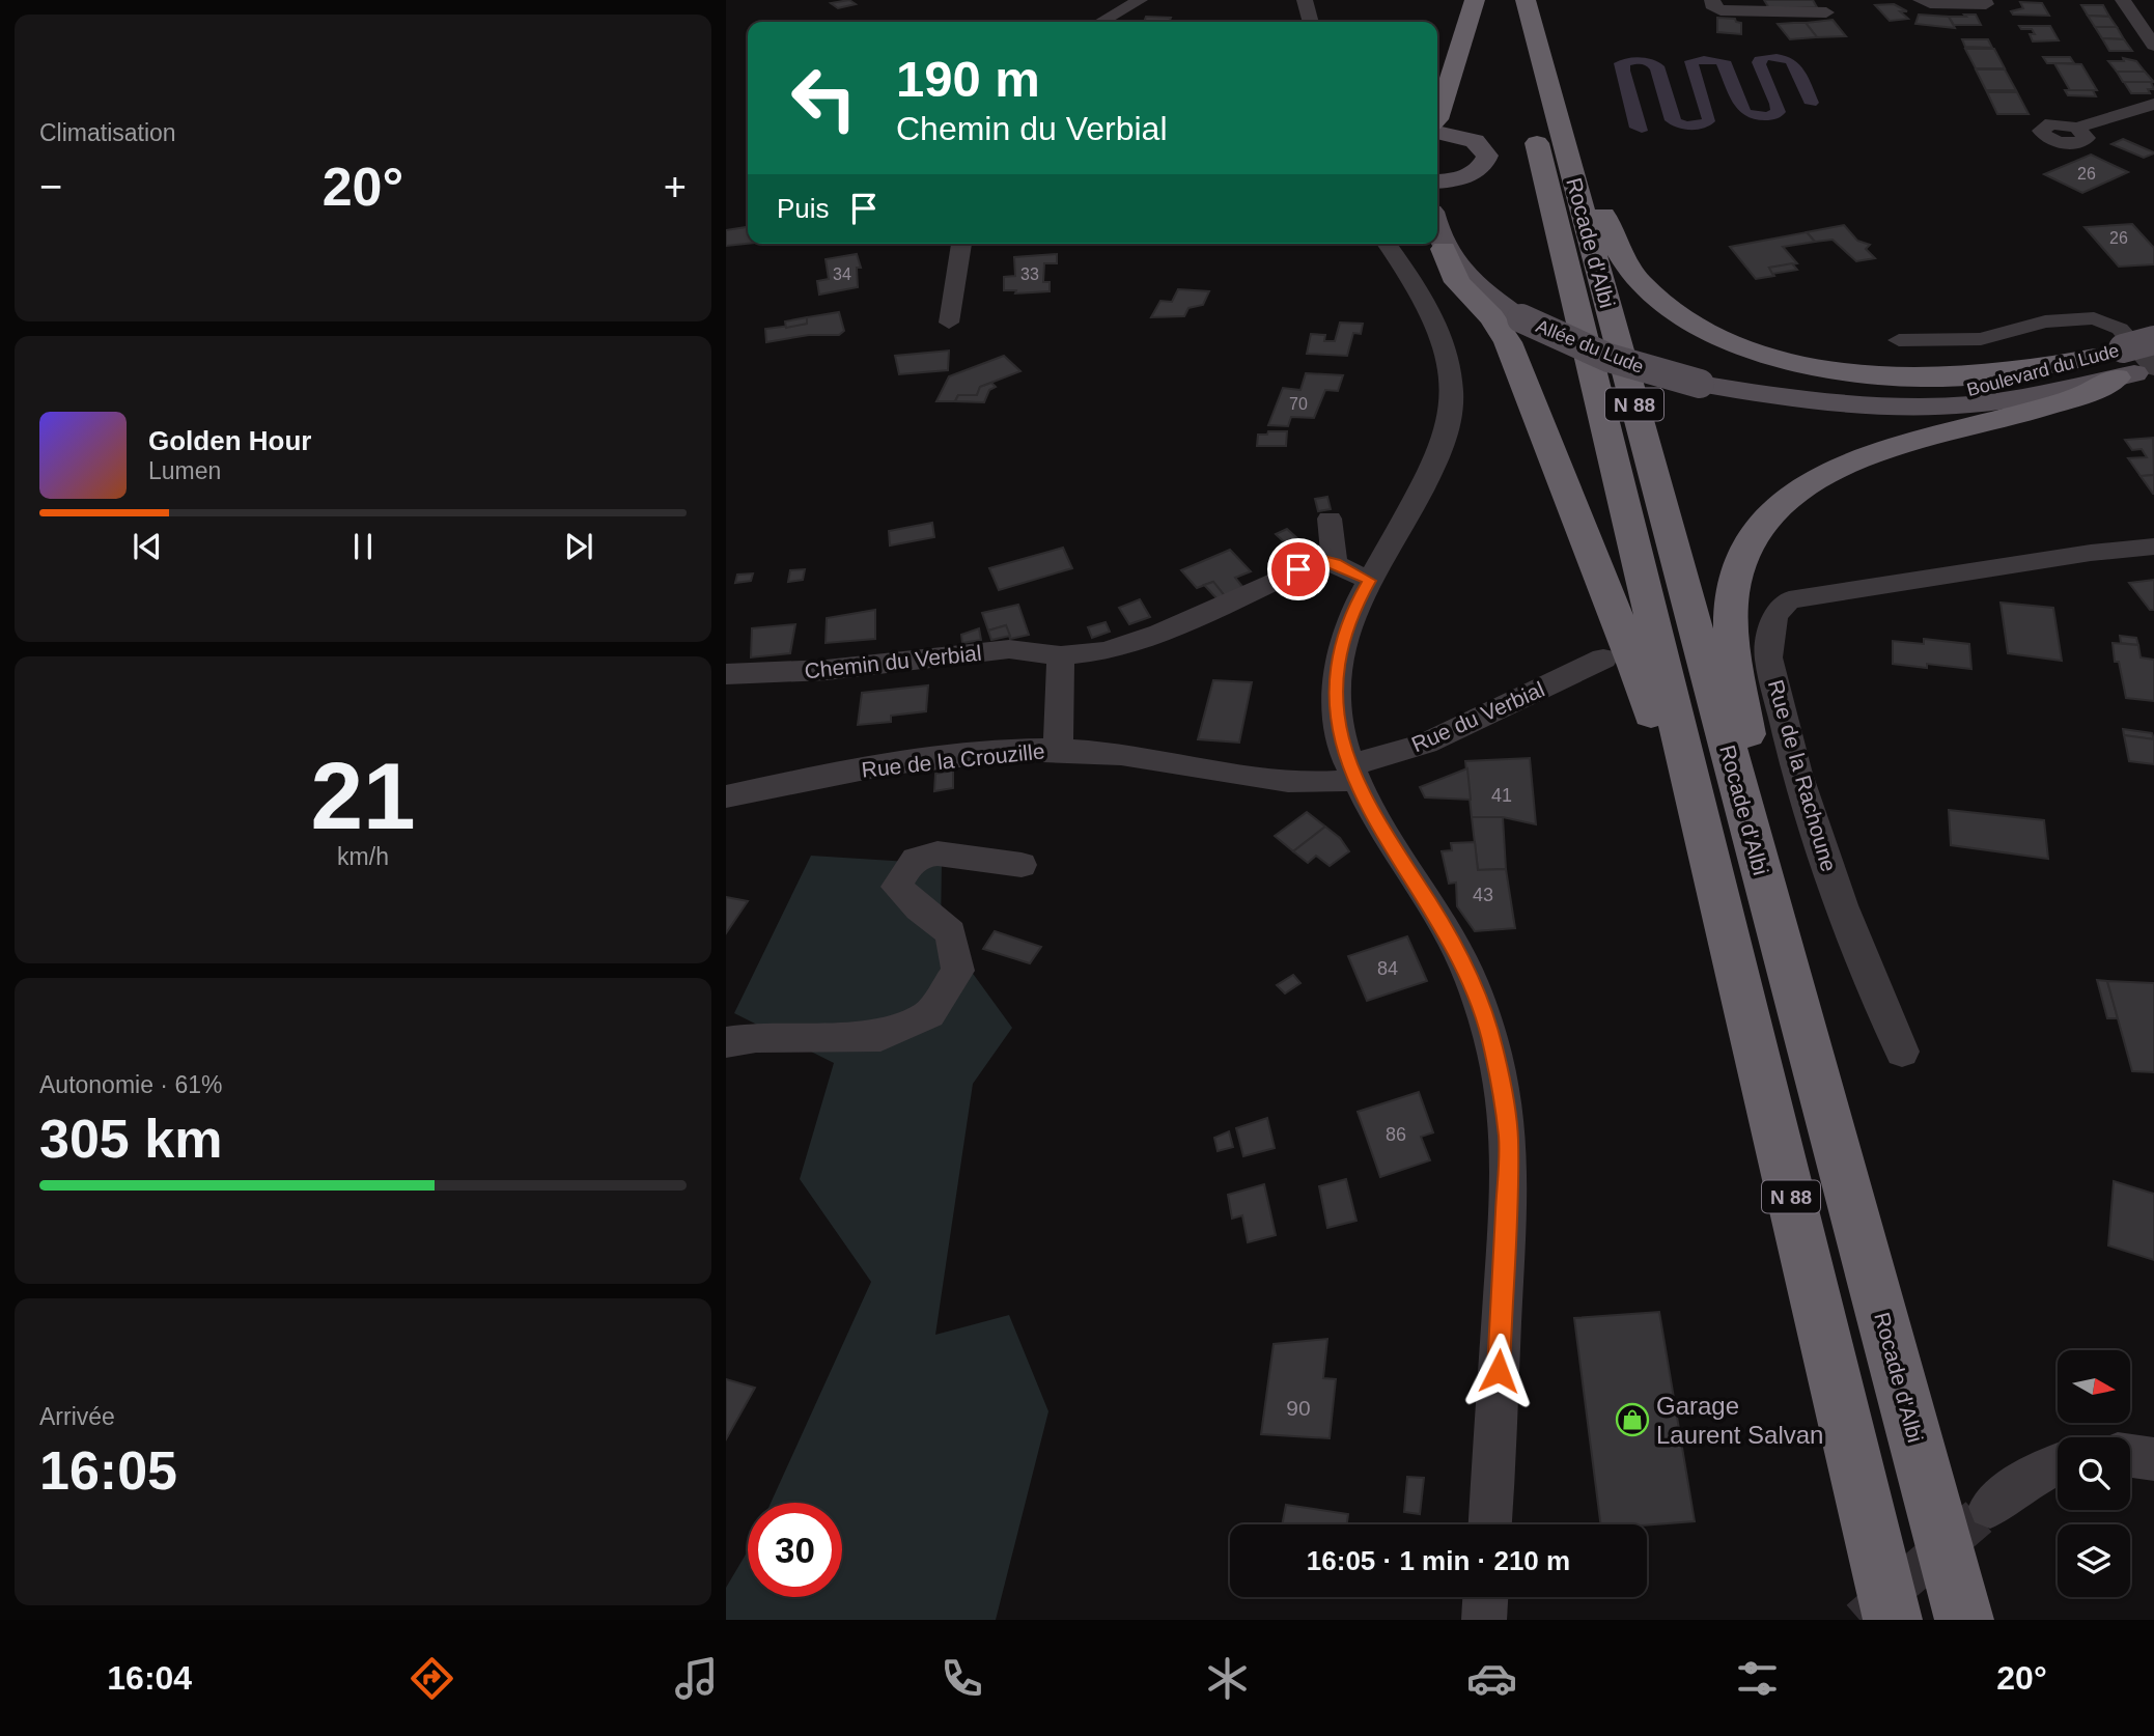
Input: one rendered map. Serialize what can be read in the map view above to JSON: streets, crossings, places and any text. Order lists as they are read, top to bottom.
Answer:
{
  "streets": {
    "highway": ["Rocade d'Albi", "N 88"],
    "main road": ["Allée du Lude", "Boulevard du Lude"],
    "street": [
      "Chemin du Verbial",
      "Rue du Verbial",
      "Rue de la Crouzille",
      "Rue de la Rachoune"
    ]
  },
  "crossings": [
    ["Allée du Lude", "Boulevard du Lude"],
    ["Rue du Verbial", "Rue de la Crouzille"]
  ],
  "places": {
    "shop": ["Garage Laurent Salvan"]
  },
  "house_numbers": [
    "26",
    "26",
    "34",
    "33",
    "70",
    "41",
    "43",
    "84",
    "86",
    "90"
  ],
  "north": "right",
  "page": {
    "tile": [
      "Climatisation",
      ["21", "km/h"],
      ["Autonomie · 61%", "305 km"],
      ["Arrivée", "16:05"]
    ],
    "turn": ["190 m", "Chemin du Verbial"],
    "heat": ["−", "20°", "+"],
    "then": "Puis",
    "song": ["Golden Hour", "Lumen"],
    "limit": "30",
    "trip": "16:05 · 1 min · 210 m",
    "tabs": ["16:04", "20°"]
  }
}
